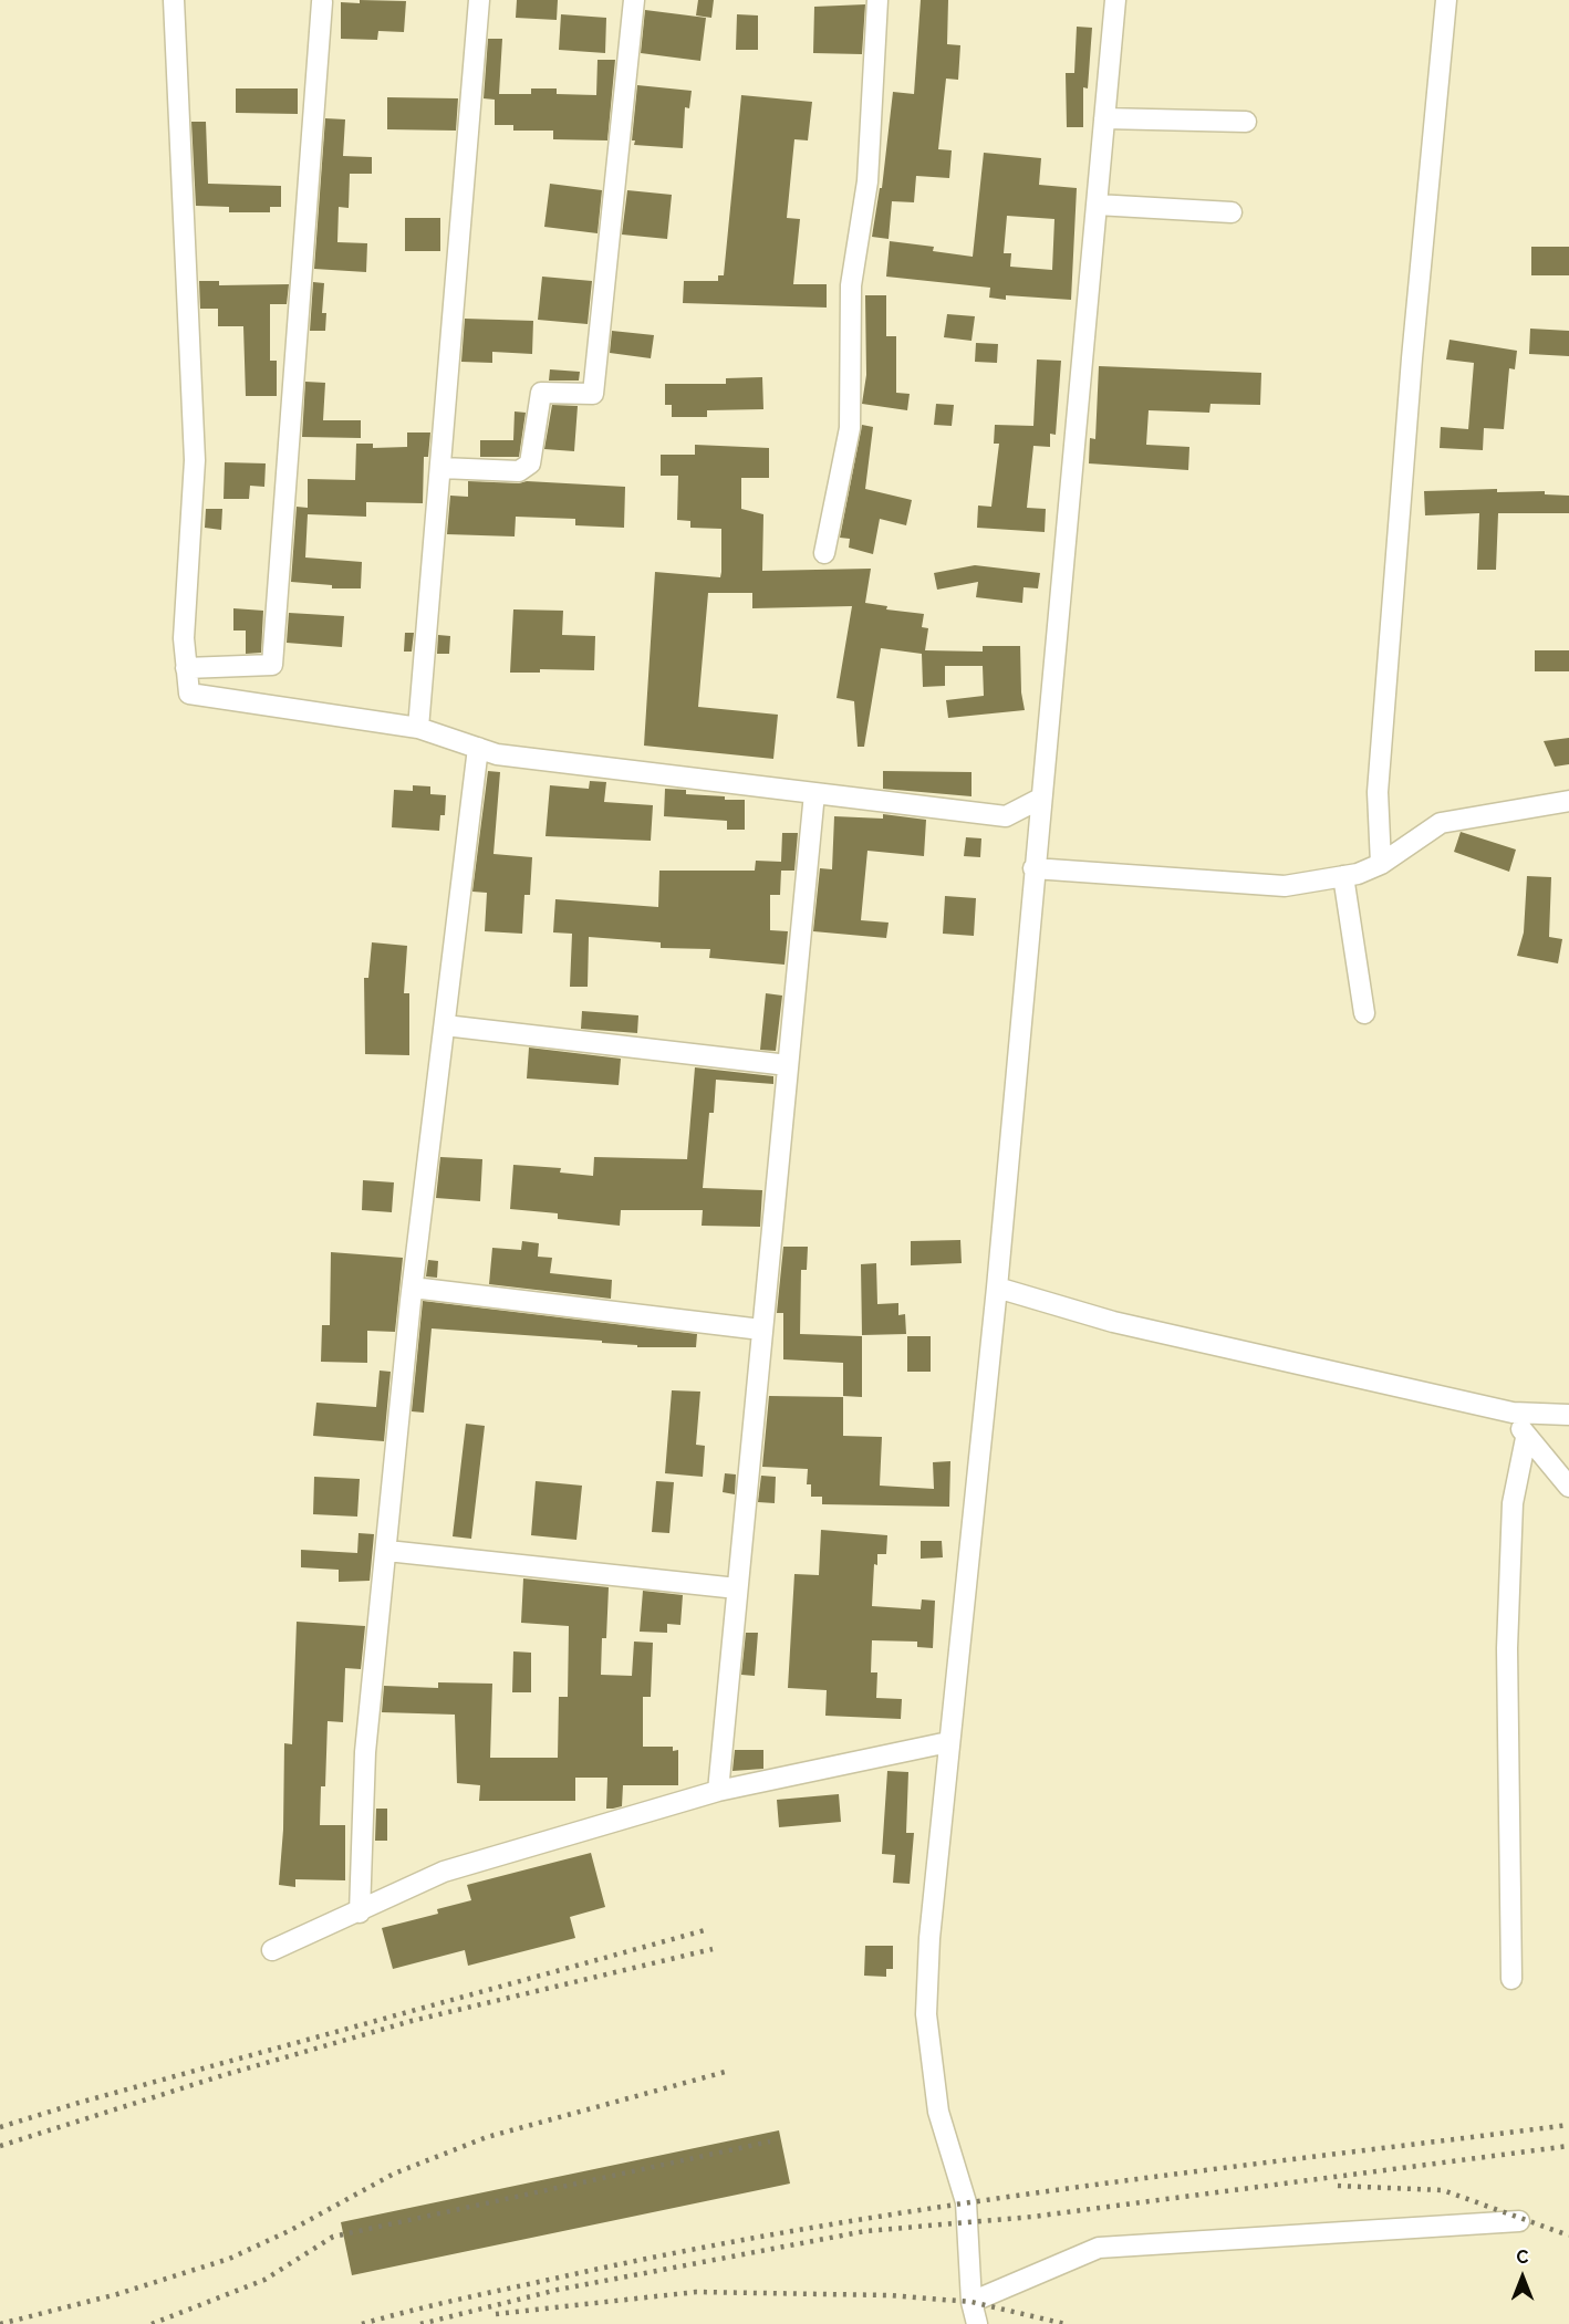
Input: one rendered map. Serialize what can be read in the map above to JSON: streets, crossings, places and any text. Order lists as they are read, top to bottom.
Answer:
{
  "north": "top"
}
